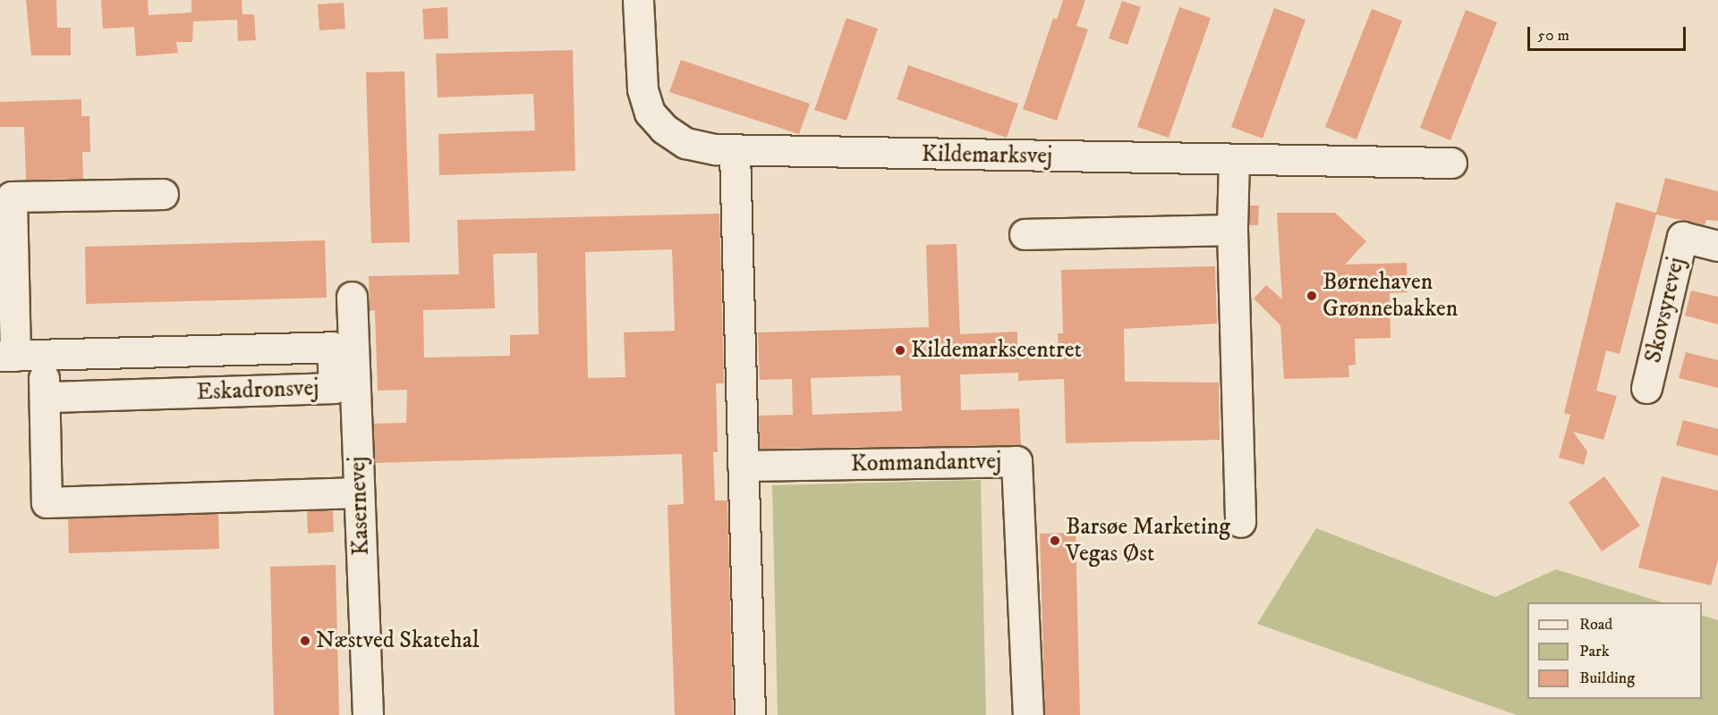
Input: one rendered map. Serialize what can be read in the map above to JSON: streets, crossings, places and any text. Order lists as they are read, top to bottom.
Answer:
{
  "streets": {
    "street": [
      "Kildemarksvej",
      "Skovsyrevej",
      "Eskadronsvej",
      "Kommandantvej",
      "Kasernevej"
    ]
  },
  "places": [
    "Børnehaven Grønnebakken",
    "Kildemarkscentret",
    "Barsøe Marketing Vegas Øst",
    "Næstved Skatehal"
  ],
  "legend": ["Road", "Park", "Building"],
  "scale_bar": "50 m"
}
